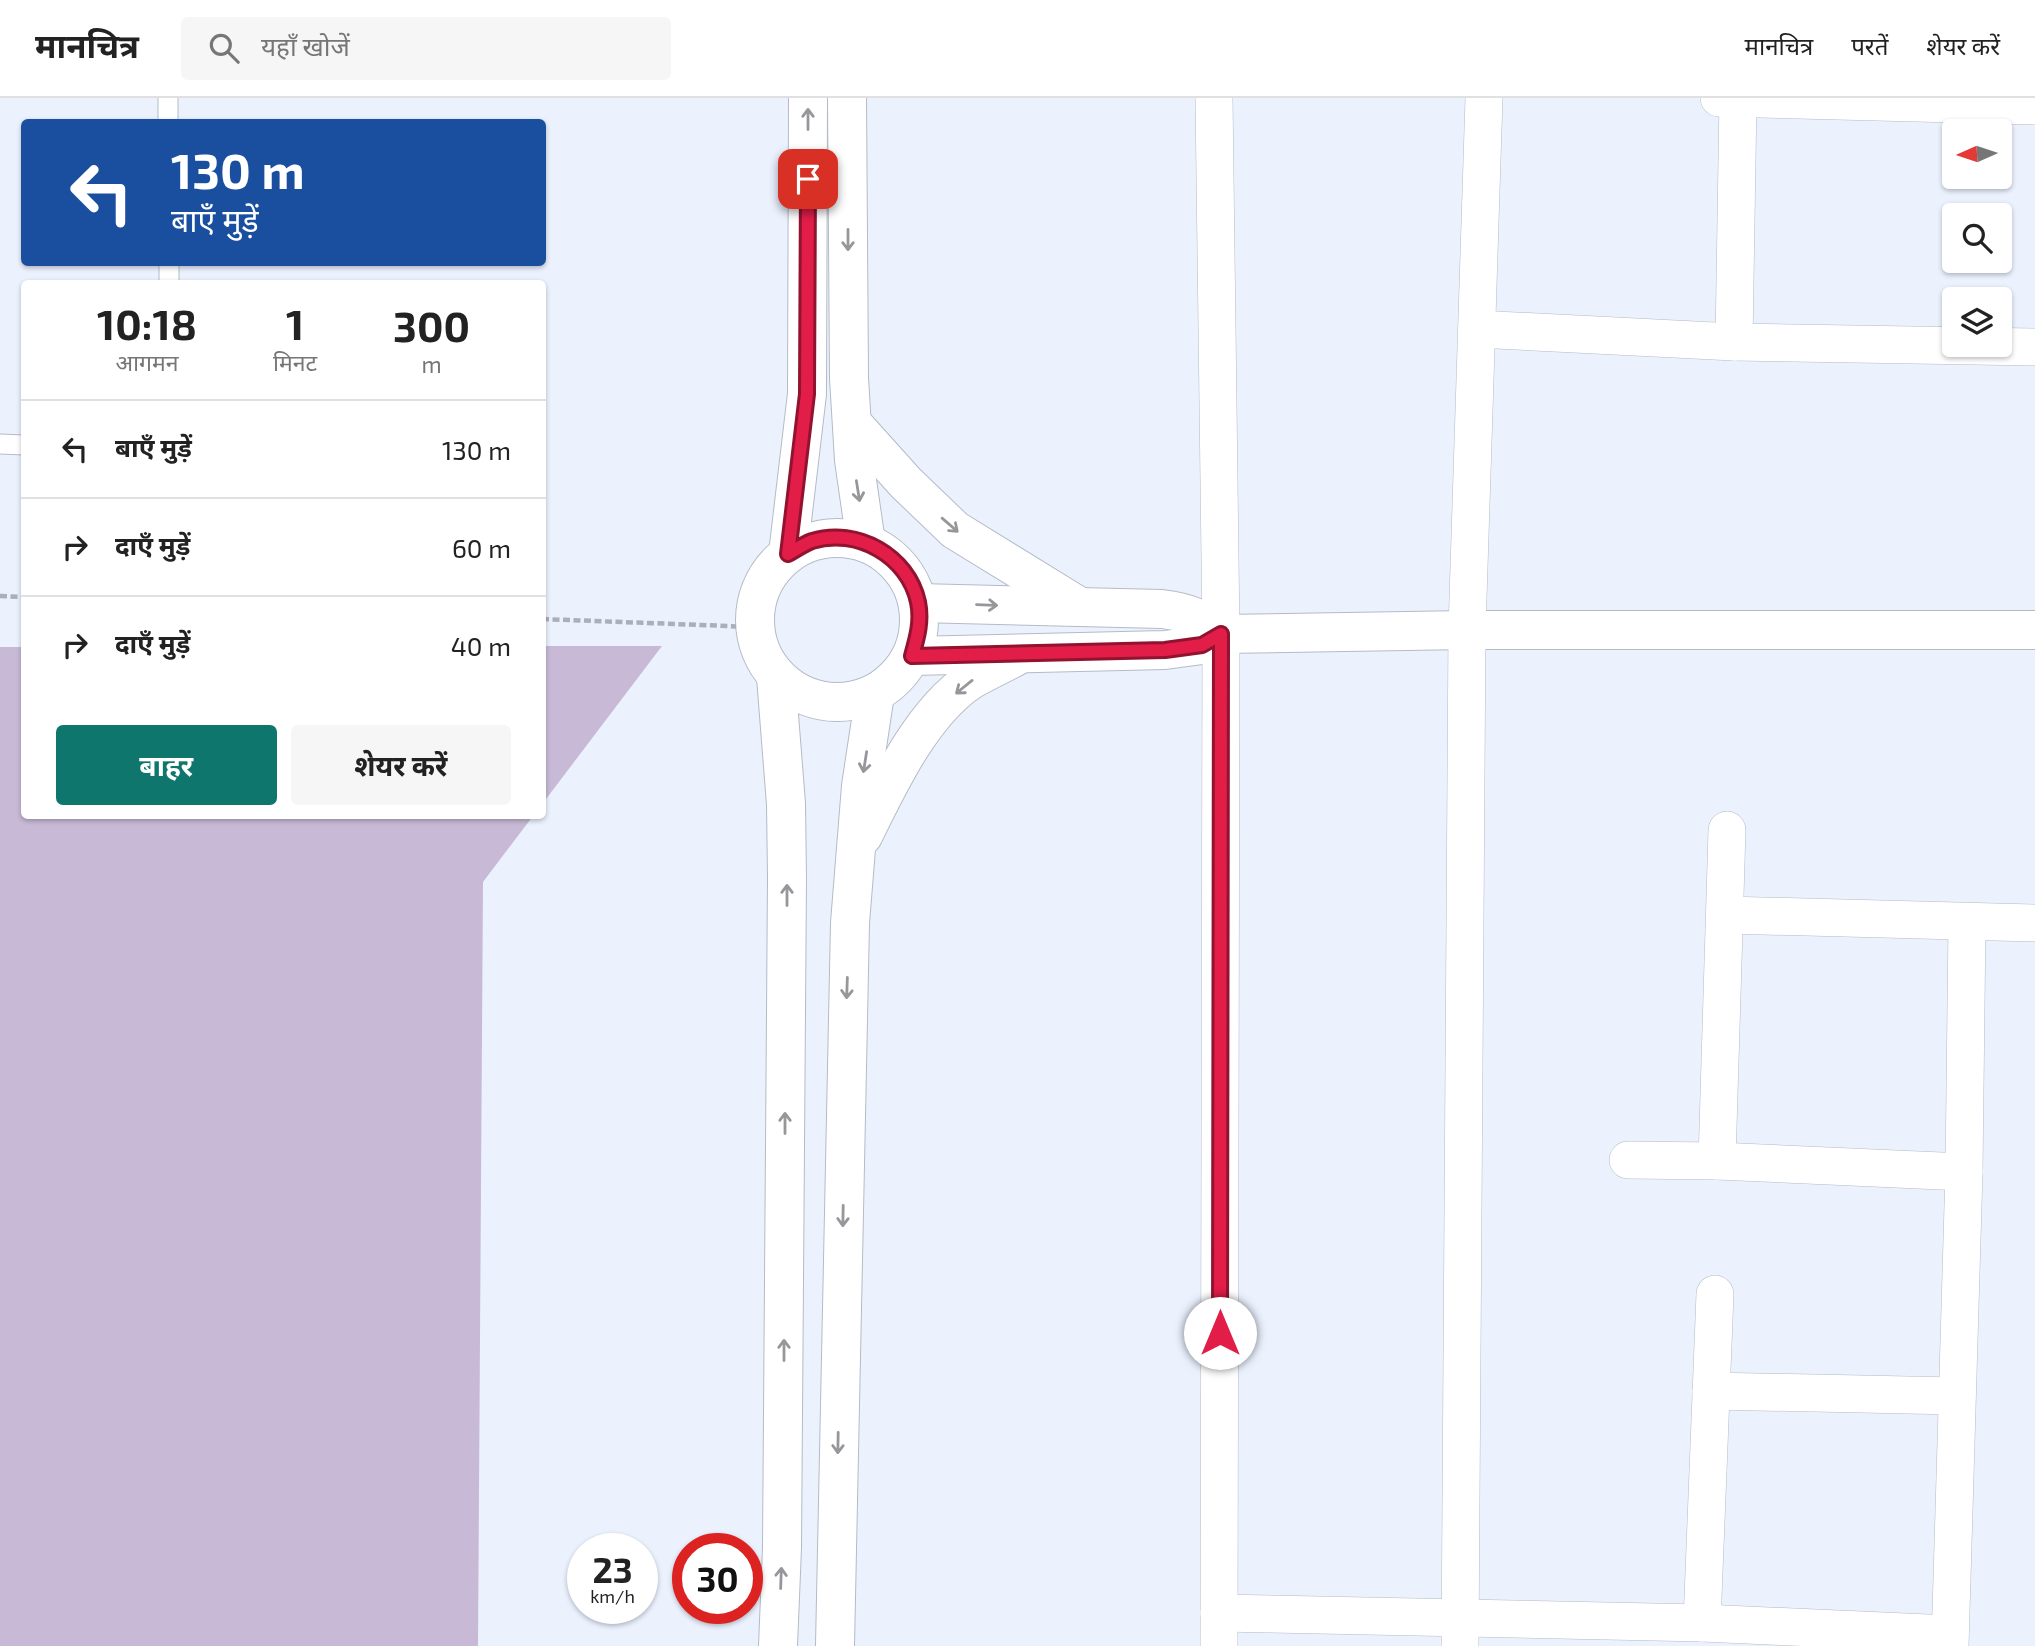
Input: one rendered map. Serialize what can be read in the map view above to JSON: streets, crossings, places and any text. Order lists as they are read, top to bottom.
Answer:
{
  "north": "left",
  "page": {
    "header": "मानचित्र",
    "search": "यहाँ खोजें",
    "nav": ["मानचित्र", "परतें", "शेयर करें"],
    "turn": ["130 m", "बाएँ मुड़ें"],
    "eta": [
      "10:18",
      "आगमन",
      "1",
      "मिनट",
      "300",
      "m"
    ],
    "list": [
      {
        "name": "बाएँ मुड़ें",
        "value": "130 m"
      },
      {
        "name": "दाएँ मुड़ें",
        "value": "60 m"
      },
      {
        "name": "दाएँ मुड़ें",
        "value": "40 m"
      }
    ],
    "buttons": ["बाहर", "शेयर करें"],
    "speed": "23 km/h",
    "limit": "30"
  }
}
